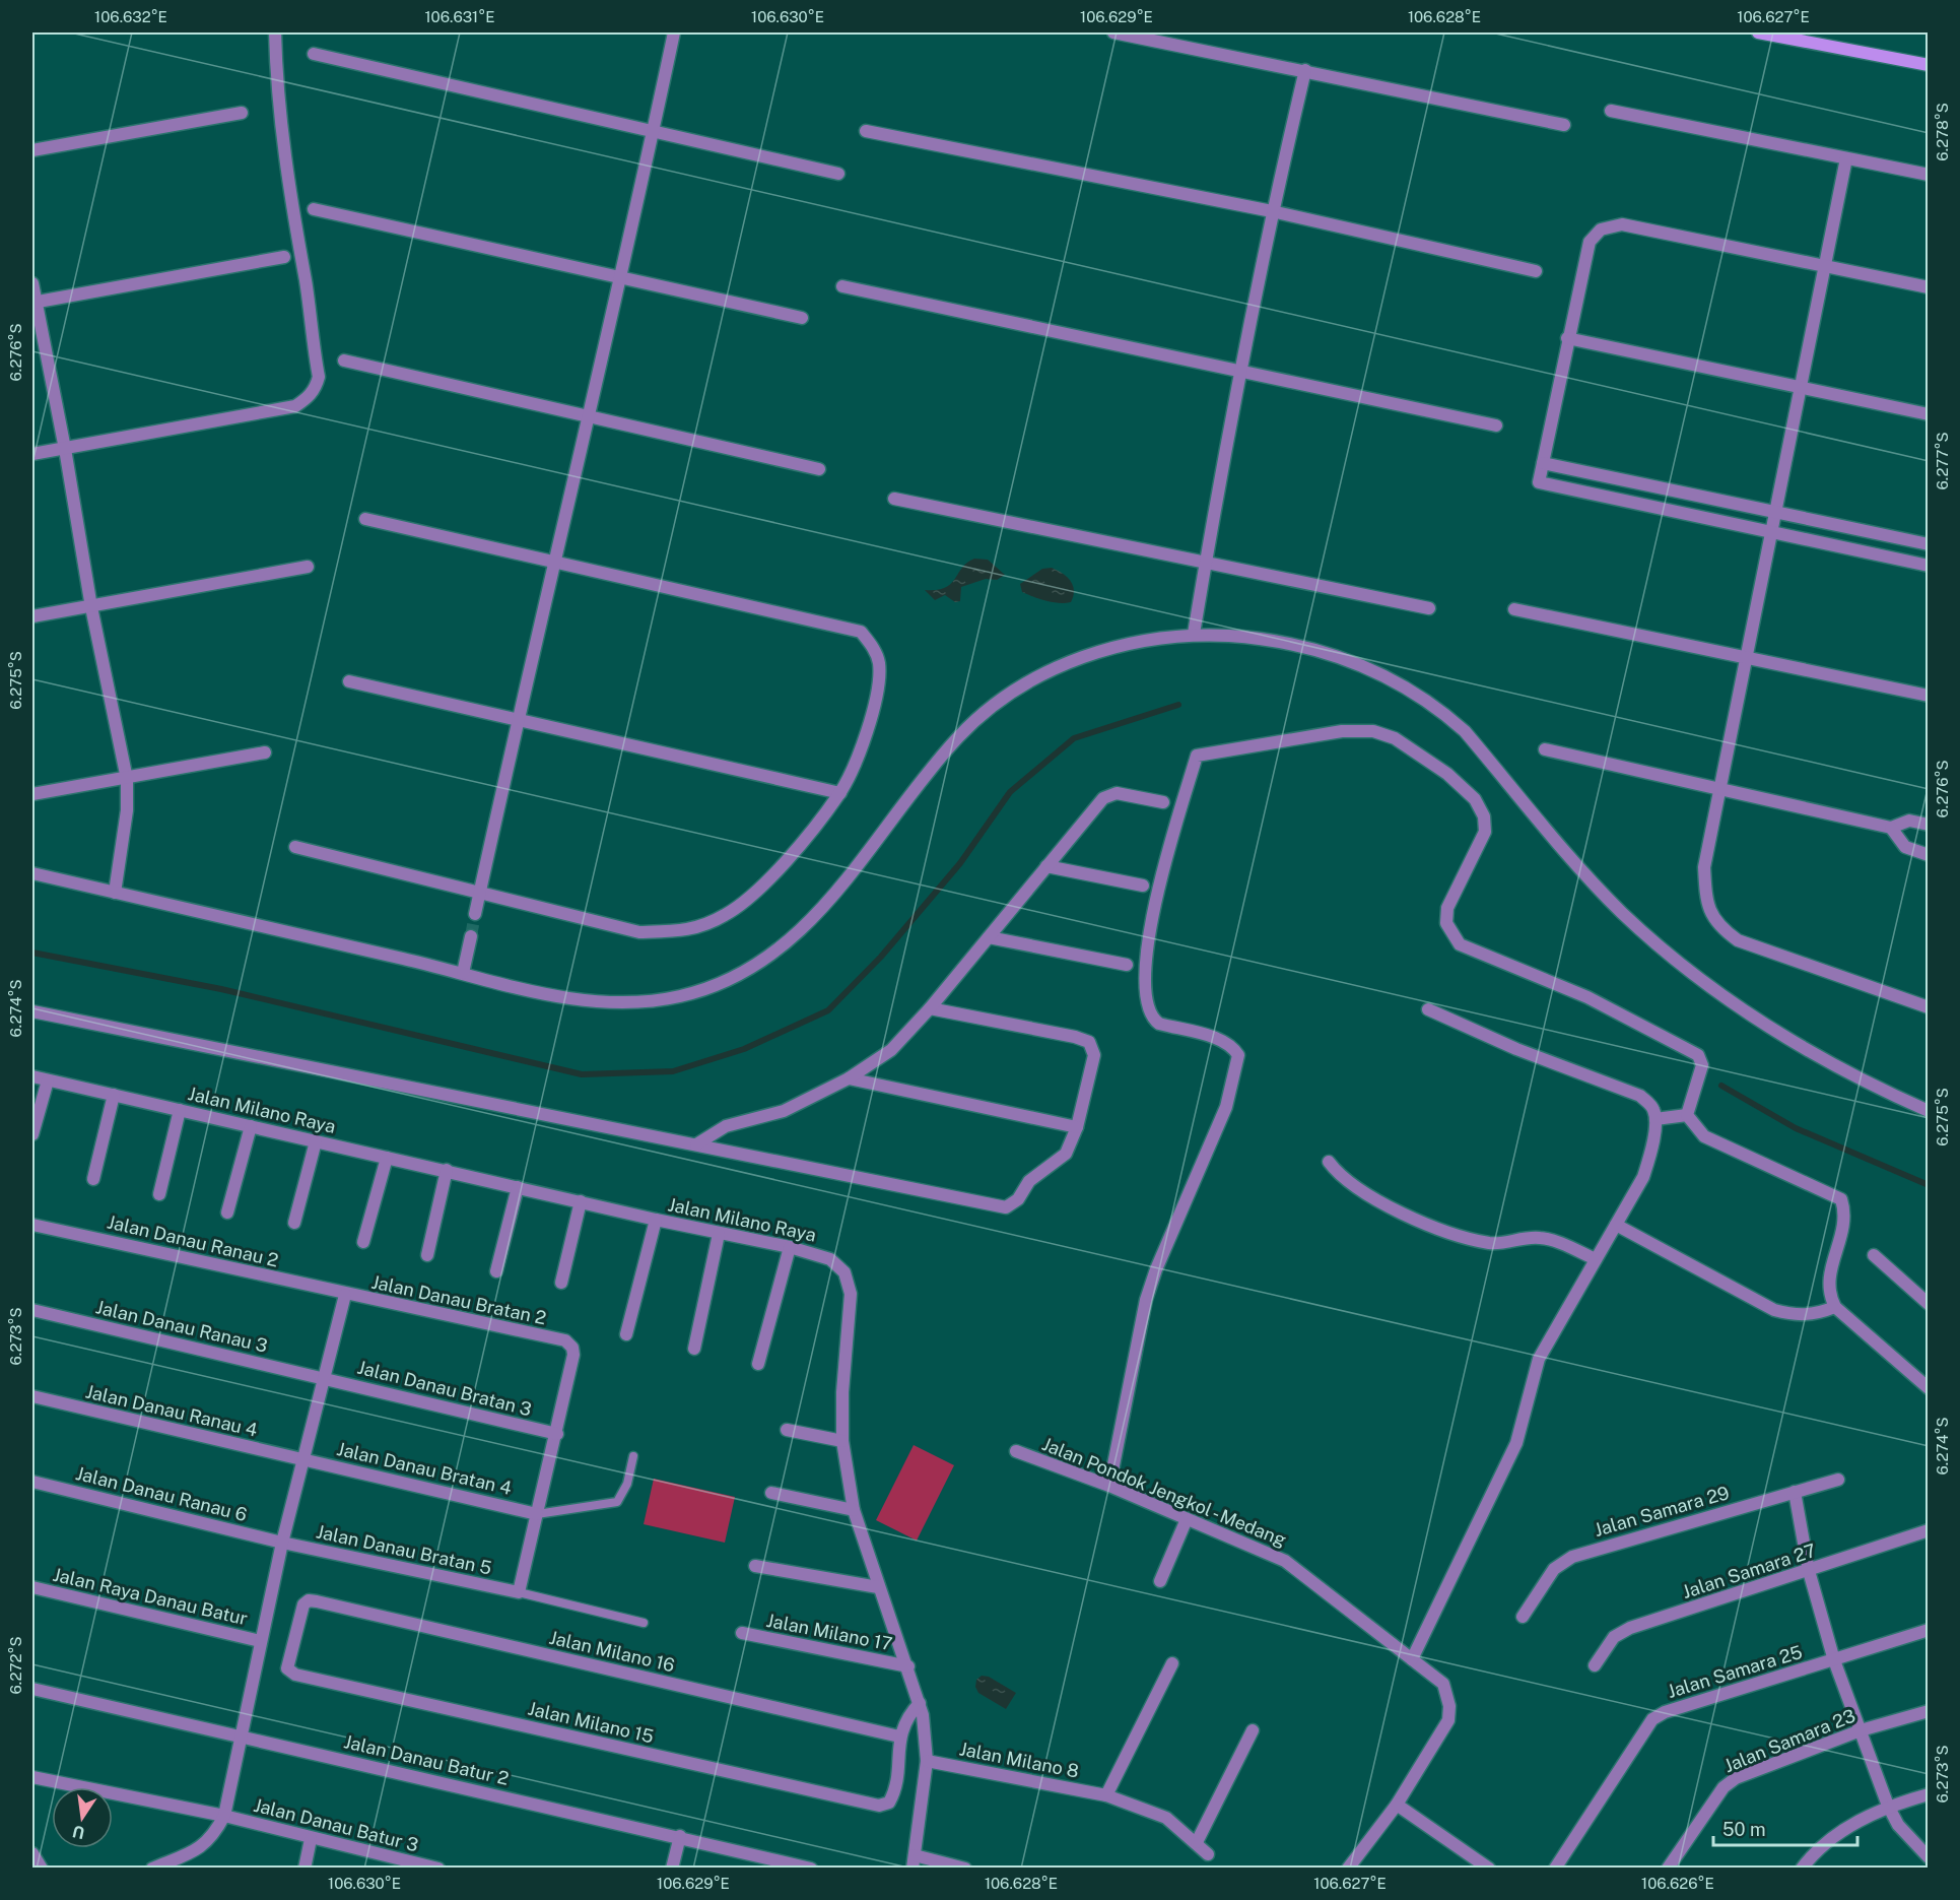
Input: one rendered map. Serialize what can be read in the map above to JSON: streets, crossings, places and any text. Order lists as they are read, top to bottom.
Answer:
{
  "streets": {
    "street": [
      "Jalan Milano Raya",
      "Jalan Danau Ranau 2",
      "Jalan Danau Bratan 2",
      "Jalan Danau Ranau 3",
      "Jalan Danau Bratan 3",
      "Jalan Danau Ranau 4",
      "Jalan Danau Bratan 4",
      "Jalan Pondok Jengkol - Medang",
      "Jalan Danau Ranau 6",
      "Jalan Samara 29",
      "Jalan Danau Bratan 5",
      "Jalan Samara 27",
      "Jalan Raya Danau Batur",
      "Jalan Milano 17",
      "Jalan Milano 16",
      "Jalan Samara 25",
      "Jalan Milano 15",
      "Jalan Samara 23",
      "Jalan Danau Batur 2",
      "Jalan Milano 8",
      "Jalan Danau Batur 3"
    ]
  },
  "crossings": [
    ["Jalan Milano Raya", "Jalan Milano 17"],
    ["Jalan Milano Raya", "Jalan Milano 8"],
    ["Jalan Danau Ranau 2", "Jalan Danau Bratan 2"],
    ["Jalan Danau Bratan 2", "Jalan Danau Bratan 3"],
    ["Jalan Danau Ranau 3", "Jalan Danau Bratan 3"],
    ["Jalan Danau Ranau 4", "Jalan Danau Bratan 4"],
    ["Jalan Danau Ranau 6", "Jalan Danau Bratan 5"],
    ["Jalan Milano 16", "Jalan Milano 15"]
  ],
  "scale_bar": "50 m",
  "north": "bottom",
  "coordinates": [
    "106.632°E",
    "106.631°E",
    "106.630°E",
    "106.629°E",
    "106.628°E",
    "106.627°E",
    "6.278°S",
    "6.276°S",
    "6.277°S",
    "6.275°S",
    "6.274°S",
    "6.273°S",
    "6.272°S",
    "106.626°E"
  ]
}
